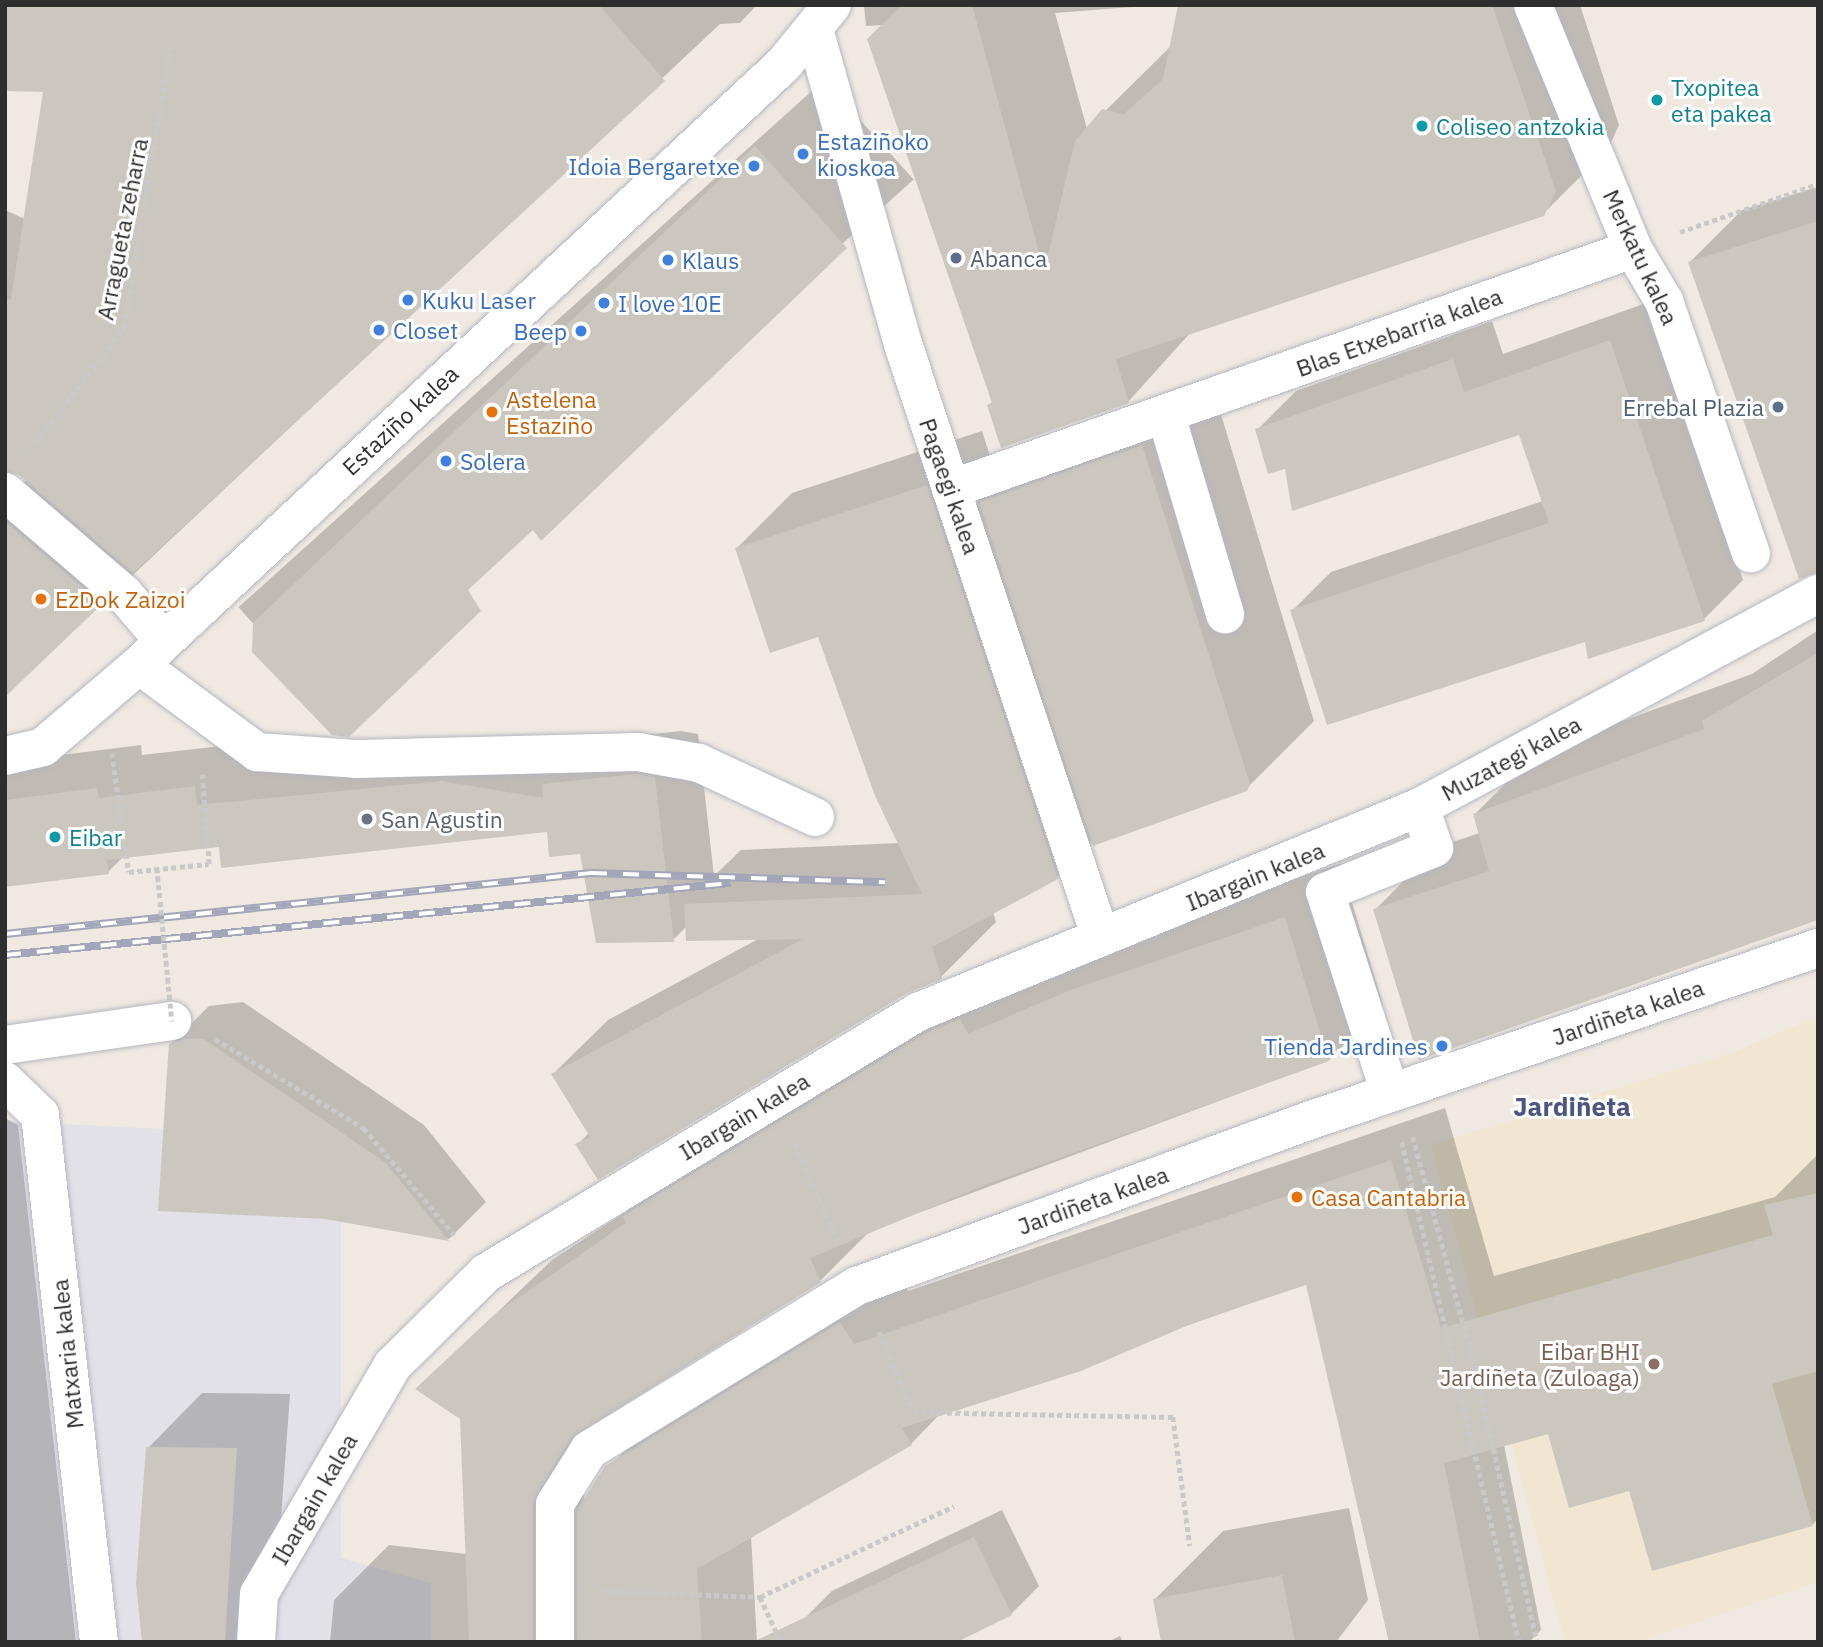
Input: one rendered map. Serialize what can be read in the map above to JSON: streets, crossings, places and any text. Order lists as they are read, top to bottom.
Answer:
{
  "streets": {
    "street": [
      "Merkatu kalea",
      "Blas Etxebarria kalea",
      "Estaziño kalea",
      "Pagaegi kalea",
      "Muzategi kalea",
      "Ibargain kalea",
      "Jardiñeta kalea",
      "Matxaria kalea"
    ],
    "path": ["Arragueta zeharra"]
  },
  "crossings": [
    ["Merkatu kalea", "Blas Etxebarria kalea"],
    ["Blas Etxebarria kalea", "Pagaegi kalea"],
    ["Estaziño kalea", "Pagaegi kalea"],
    ["Pagaegi kalea", "Ibargain kalea"],
    ["Muzategi kalea", "Ibargain kalea"],
    ["Muzategi kalea", "Jardiñeta kalea"]
  ],
  "districts": ["Jardiñeta"],
  "places": [
    "Txopitea eta pakea",
    "Coliseo antzokia",
    "Estaziñoko kioskoa",
    "Idoia Bergaretxe",
    "Abanca",
    "Klaus",
    "Kuku Laser",
    "I love 10E",
    "Closet",
    "Beep",
    "Errebal Plazia",
    "Astelena Estaziño",
    "Solera",
    "EzDok Zaizoi",
    "San Agustin",
    "Eibar",
    "Tienda Jardines",
    "Casa Cantabria",
    "Eibar BHI Jardiñeta (Zuloaga)"
  ]
}
